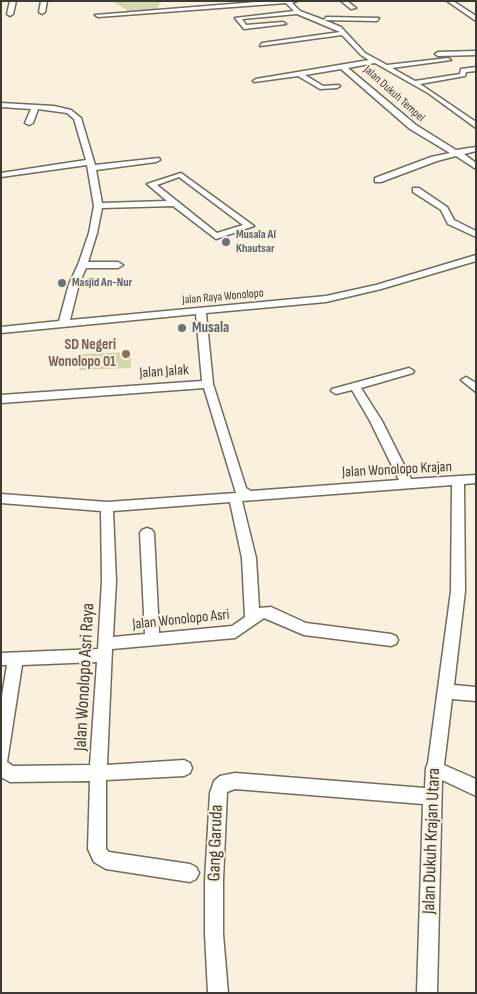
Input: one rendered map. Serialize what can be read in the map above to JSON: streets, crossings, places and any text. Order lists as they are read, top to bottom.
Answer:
{
  "streets": {
    "street": [
      "Jalan Dukuh Tempel",
      "Jalan Raya Wonolopo",
      "Jalan Jalak",
      "Jalan Wonolopo Krajan",
      "Jalan Wonolopo Asri",
      "Jalan Wonolopo Asri Raya",
      "Jalan Dukuh Krajan Utara",
      "Gang Garuda"
    ]
  },
  "crossings": [
    ["Jalan Wonolopo Krajan", "Jalan Wonolopo Asri Raya"],
    ["Jalan Wonolopo Krajan", "Jalan Dukuh Krajan Utara"],
    ["Jalan Wonolopo Asri", "Jalan Wonolopo Asri Raya"],
    ["Jalan Dukuh Krajan Utara", "Gang Garuda"]
  ],
  "places": [
    "Musala Al Khautsar",
    "Masjid An-Nur",
    "Musala",
    "SD Negeri Wonolopo 01"
  ]
}
